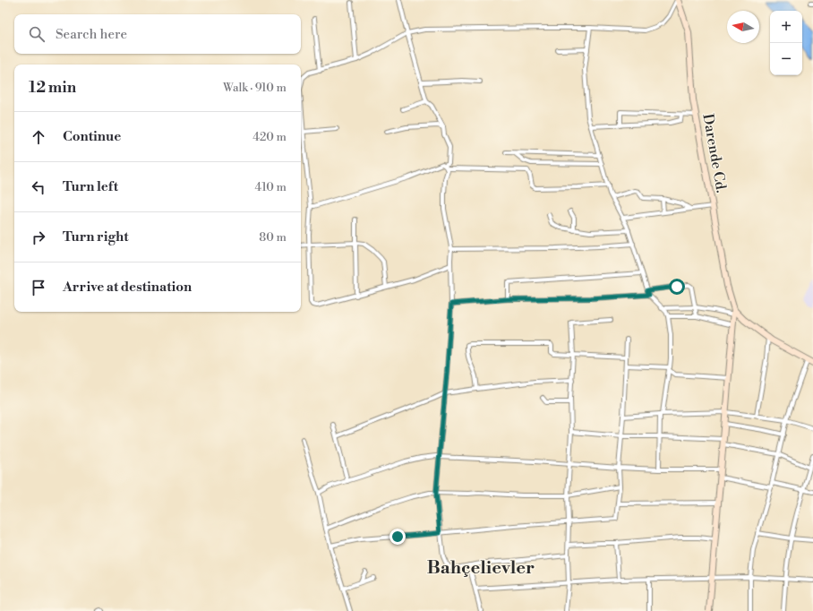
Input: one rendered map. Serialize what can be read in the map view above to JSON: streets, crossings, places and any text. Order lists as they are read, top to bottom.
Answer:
{
  "streets": {
    "street": ["Darende Cd."]
  },
  "districts": ["Bahçelievler"],
  "north": "left",
  "page": {
    "map_buttons": ["+", "−"],
    "search": "Search here",
    "heading": ["12 min", "Walk · 910 m"],
    "list": [
      ["Continue", "420 m"],
      ["Turn left", "410 m"],
      ["Turn right", "80 m"],
      "Arrive at destination"
    ]
  }
}
